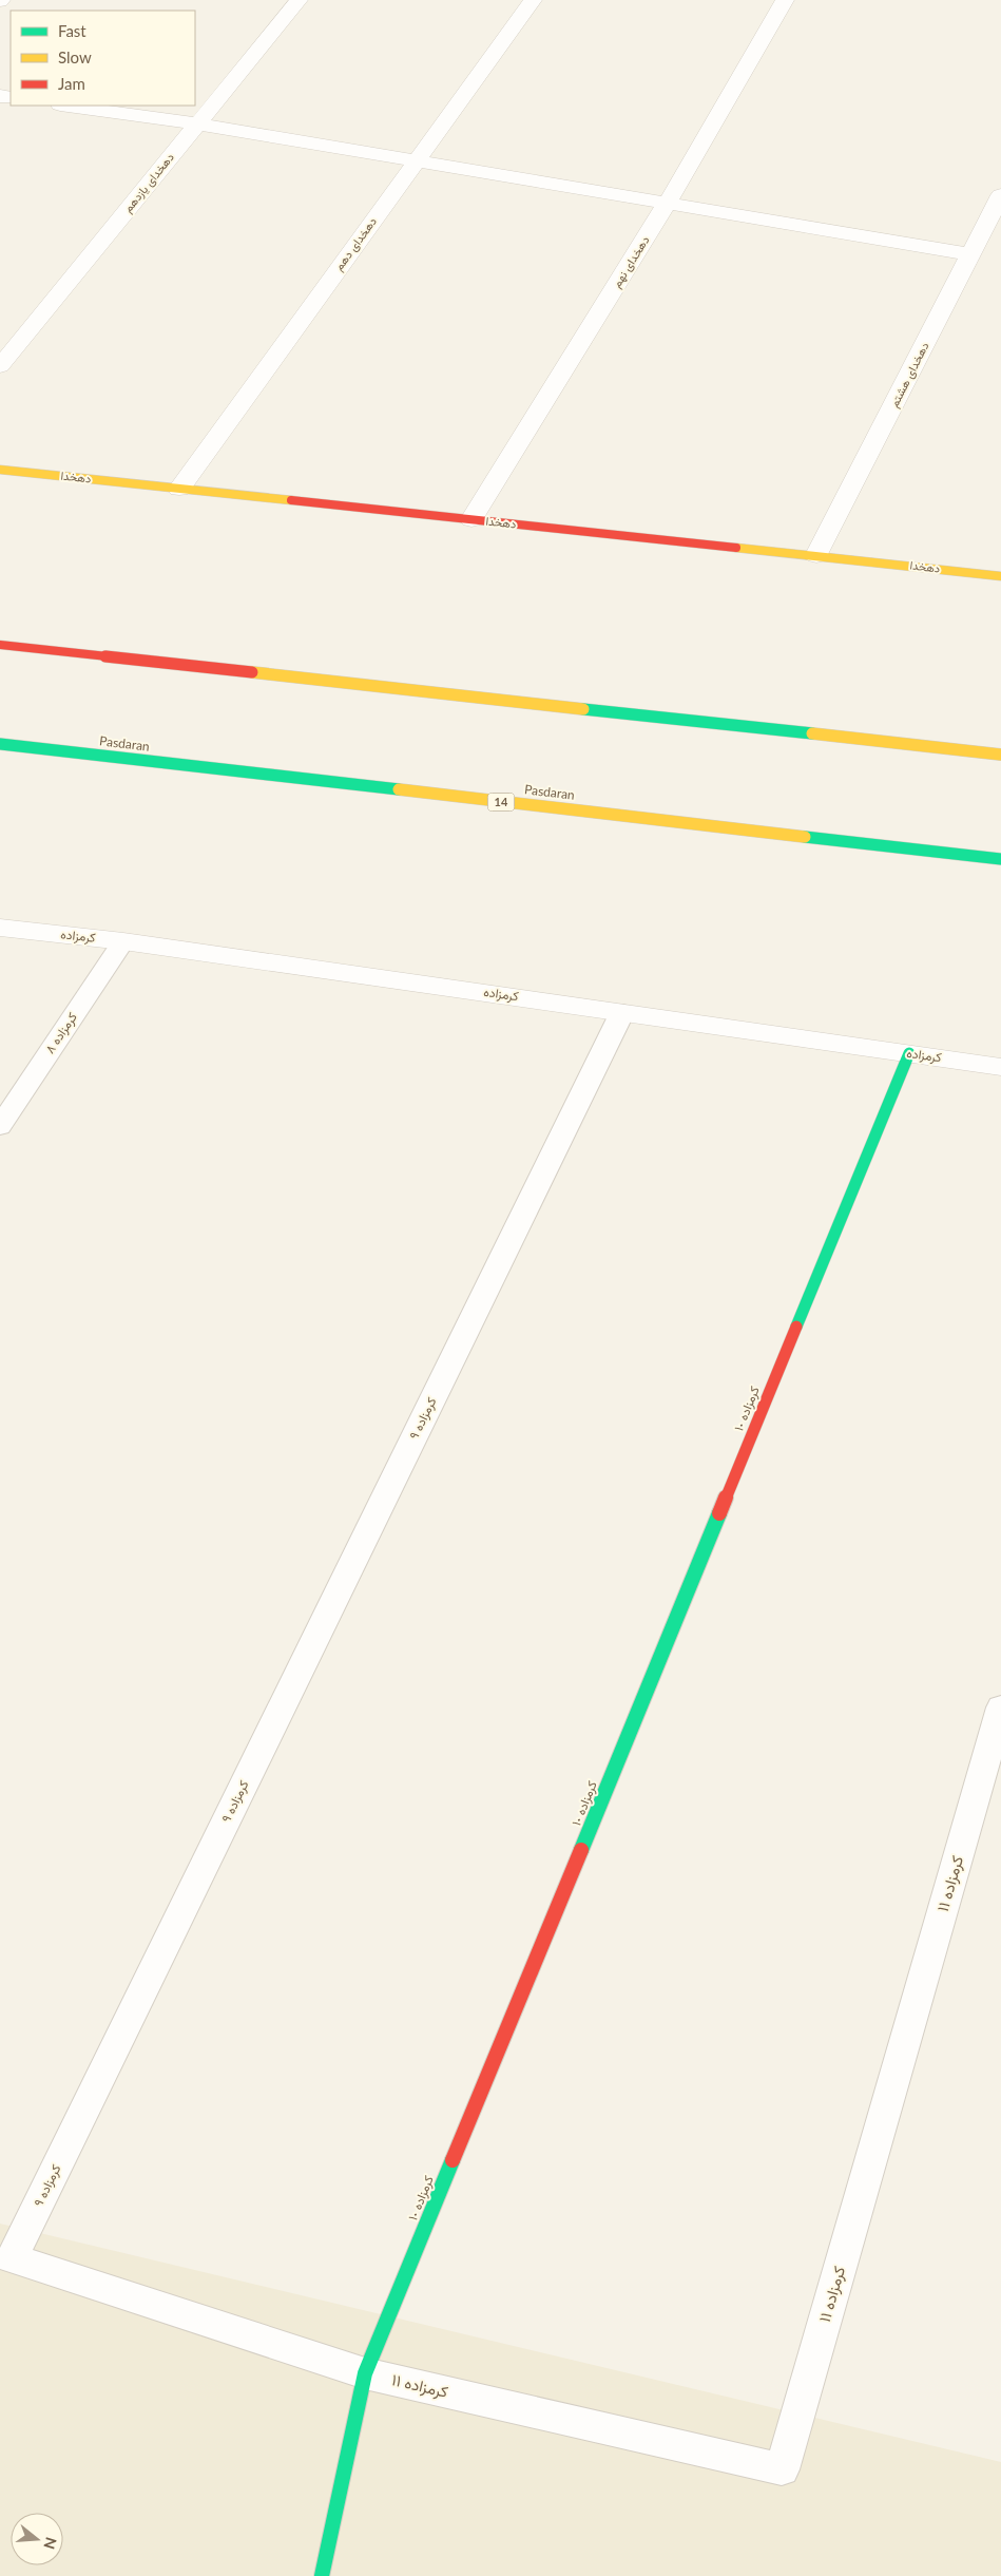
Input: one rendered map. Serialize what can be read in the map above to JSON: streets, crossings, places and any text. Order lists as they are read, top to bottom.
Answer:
{
  "streets": {
    "main road": [
      "دهخدا",
      "Pasdaran",
      "14",
      "کرمزاده ١٠"
    ],
    "street": [
      "دهخدای یازدهم",
      "دهخدای دهم",
      "دهخدای نهم",
      "دهخدای هشتم",
      "کرمزاده"
    ],
    "lane": ["کرمزاده ٨", "کرمزاده ٩", "کرمزاده ١١"]
  },
  "crossings": [
    ["دهخدای دهم", "دهخدا"],
    ["دهخدای نهم", "دهخدا"],
    ["دهخدای هشتم", "دهخدا"],
    ["کرمزاده", "کرمزاده ٨"],
    ["کرمزاده", "کرمزاده ١٠"],
    ["کرمزاده", "کرمزاده ٩"],
    ["کرمزاده ١٠", "کرمزاده ٩"],
    ["کرمزاده ١٠", "کرمزاده ١١"],
    ["کرمزاده ٩", "کرمزاده ١١"]
  ],
  "legend": ["Fast", "Slow", "Jam"],
  "north": "right"
}
